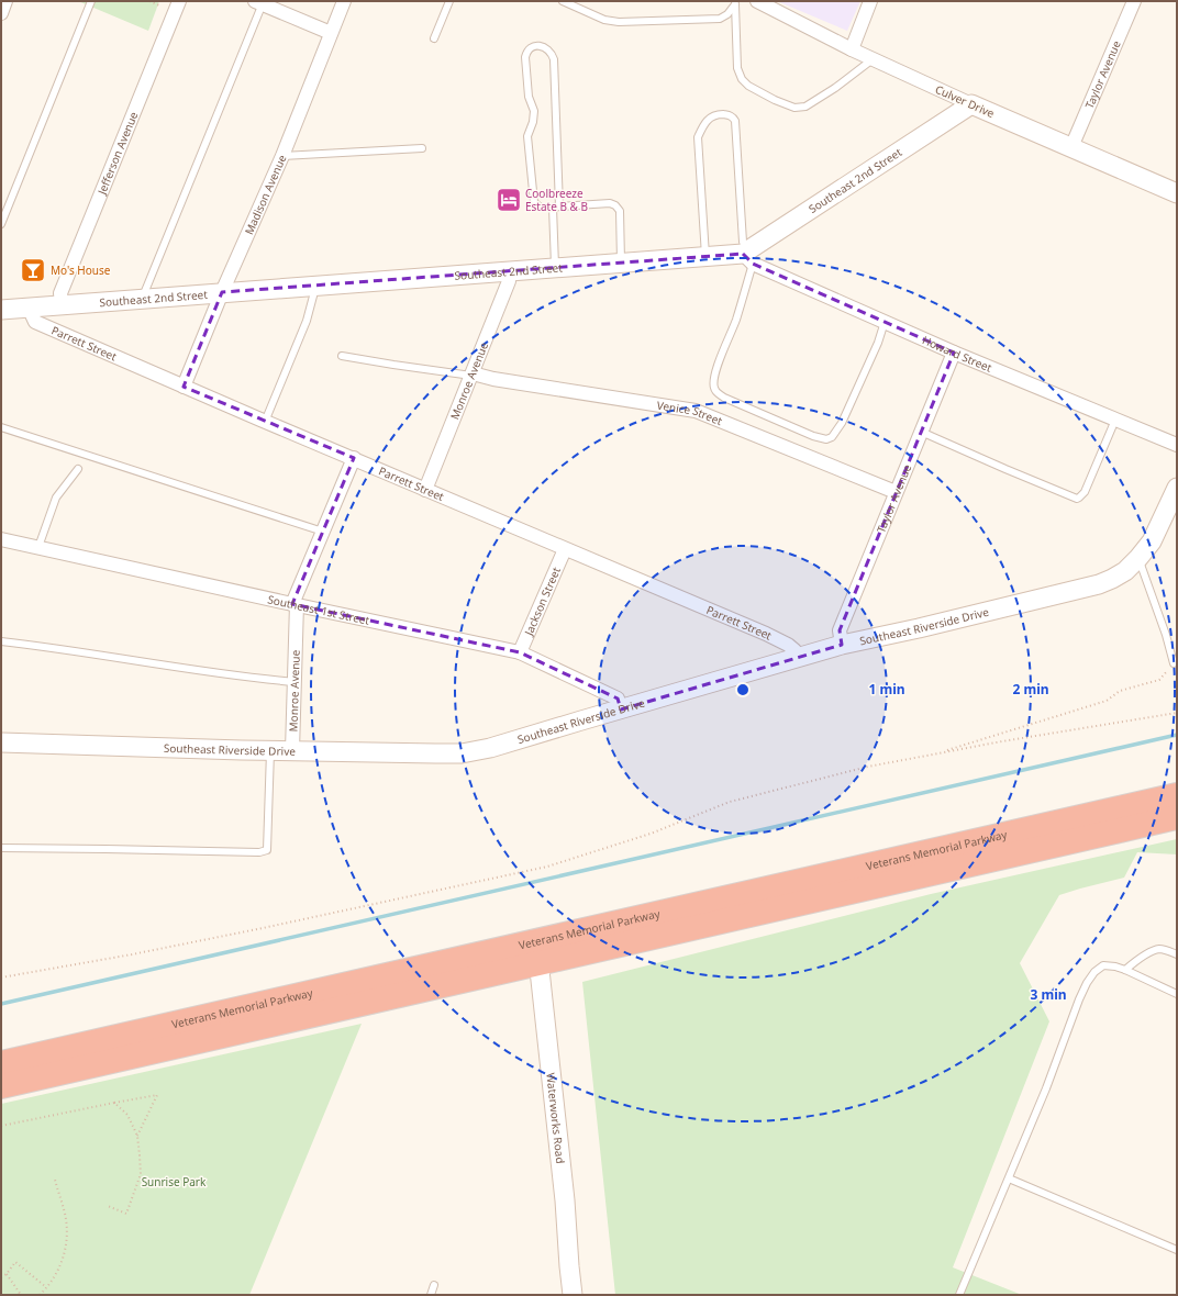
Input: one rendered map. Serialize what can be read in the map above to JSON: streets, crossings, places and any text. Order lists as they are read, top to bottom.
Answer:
{
  "streets": {
    "highway": ["Veterans Memorial Parkway"],
    "street": [
      "Taylor Avenue",
      "Culver Drive",
      "Jefferson Avenue",
      "Southeast 2nd Street",
      "Madison Avenue",
      "Parrett Street",
      "Howard Street",
      "Monroe Avenue",
      "Venice Street",
      "Jackson Street",
      "Southeast 1st Street",
      "Southeast Riverside Drive",
      "Waterworks Road"
    ]
  },
  "crossings": [
    ["Taylor Avenue", "Culver Drive"],
    ["Taylor Avenue", "Howard Street"],
    ["Taylor Avenue", "Venice Street"],
    ["Taylor Avenue", "Southeast Riverside Drive"],
    ["Culver Drive", "Southeast 2nd Street"],
    ["Jefferson Avenue", "Southeast 2nd Street"],
    ["Southeast 2nd Street", "Madison Avenue"],
    ["Southeast 2nd Street", "Parrett Street"],
    ["Southeast 2nd Street", "Howard Street"],
    ["Southeast 2nd Street", "Monroe Avenue"],
    ["Madison Avenue", "Parrett Street"],
    ["Parrett Street", "Monroe Avenue"],
    ["Parrett Street", "Jackson Street"],
    ["Parrett Street", "Southeast Riverside Drive"],
    ["Monroe Avenue", "Venice Street"],
    ["Monroe Avenue", "Southeast 1st Street"],
    ["Monroe Avenue", "Southeast Riverside Drive"],
    ["Jackson Street", "Southeast 1st Street"],
    ["Southeast 1st Street", "Southeast Riverside Drive"],
    ["Veterans Memorial Parkway", "Waterworks Road"]
  ],
  "parks": ["Sunrise Park"],
  "places": {
    "hotel": ["Coolbreeze Estate B & B"],
    "bar": ["Mo's House"]
  },
  "rings": ["1 min", "2 min", "3 min"]
}
